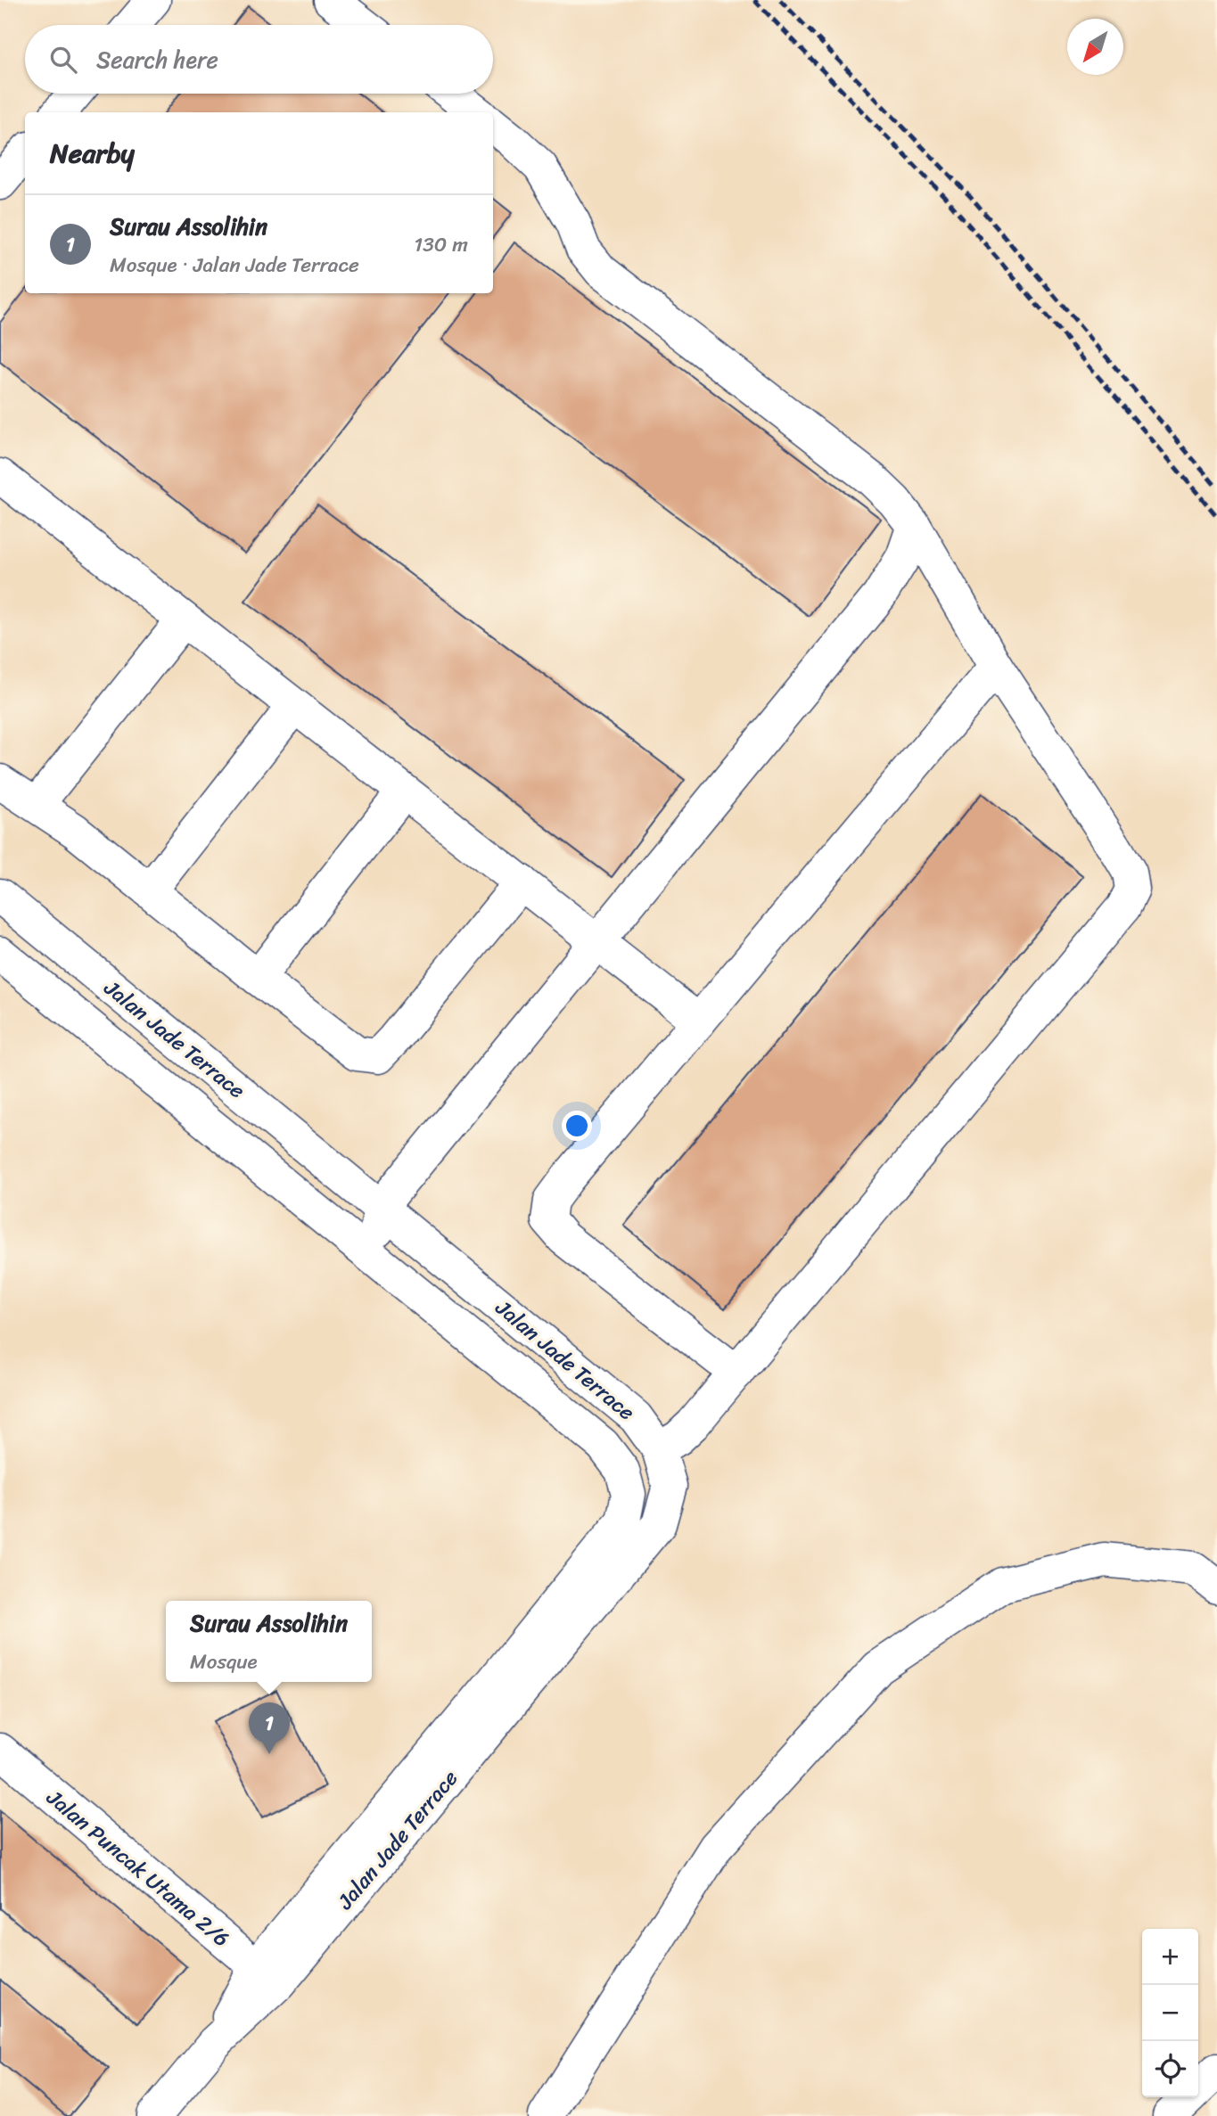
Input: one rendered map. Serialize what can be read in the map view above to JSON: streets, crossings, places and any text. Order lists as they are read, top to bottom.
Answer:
{
  "streets": {
    "street": ["Jalan Jade Terrace", "Jalan Puncak Utama 2/6"]
  },
  "crossings": [
    ["Jalan Jade Terrace", "Jalan Puncak Utama 2/6"]
  ],
  "north": "bottom left",
  "page": {
    "search": "Search here",
    "heading": "Nearby",
    "list": [
      {
        "mark": "1",
        "name": "Surau Assolihin",
        "note": "Mosque · Jalan Jade Terrace",
        "value": "130 m"
      }
    ],
    "popup": ["Surau Assolihin", "Mosque"],
    "pins": "1",
    "map_buttons": ["+", "−"]
  }
}
